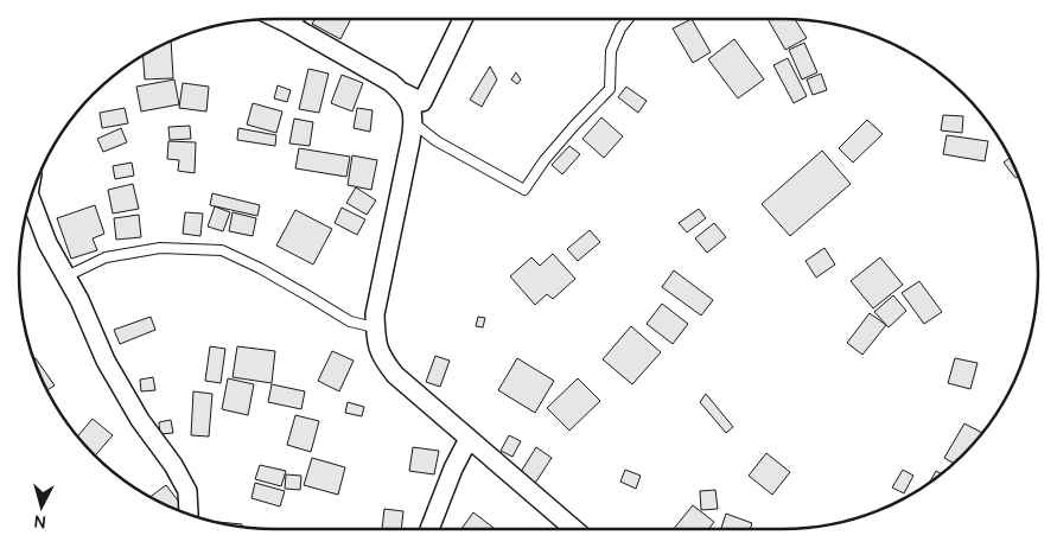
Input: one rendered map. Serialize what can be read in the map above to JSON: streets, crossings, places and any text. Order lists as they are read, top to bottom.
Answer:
{
  "north": "bottom"
}
